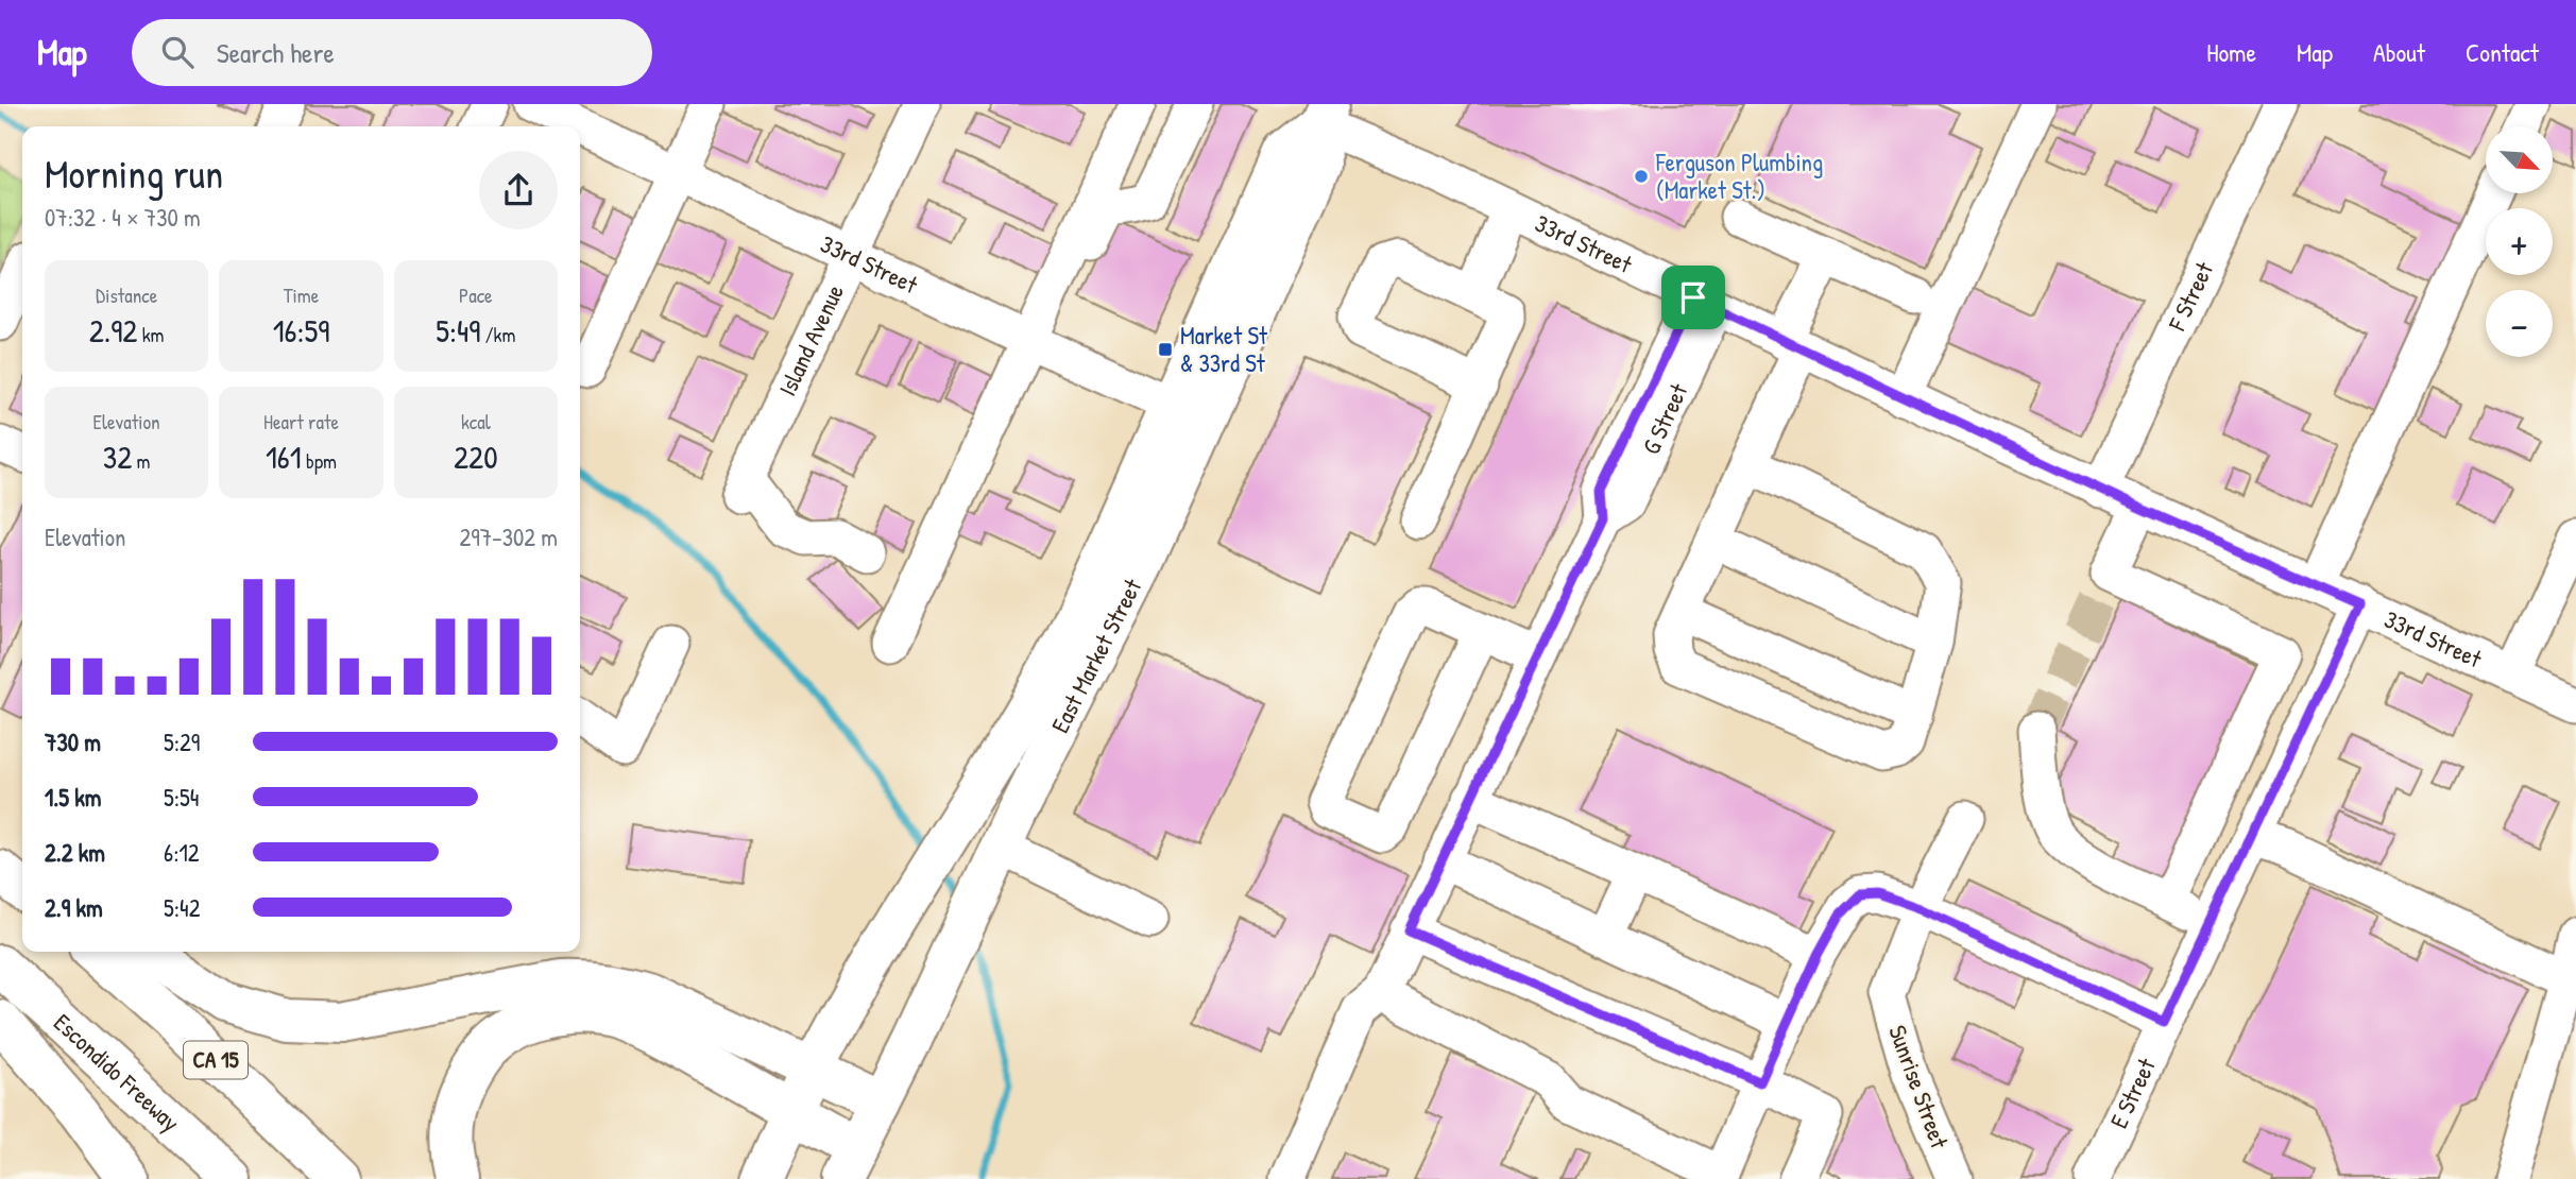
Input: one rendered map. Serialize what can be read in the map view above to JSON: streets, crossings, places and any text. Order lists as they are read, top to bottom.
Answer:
{
  "streets": {
    "main road": ["East Market Street", "CA 15", "Escondido Freeway"],
    "street": [
      "33rd Street",
      "F Street",
      "Island Avenue",
      "G Street",
      "Sunrise Street",
      "E Street"
    ]
  },
  "crossings": [
    ["33rd Street", "F Street"],
    ["33rd Street", "Island Avenue"],
    ["33rd Street", "G Street"],
    ["33rd Street", "East Market Street"],
    ["33rd Street", "E Street"]
  ],
  "places": {
    "other": ["Ferguson Plumbing (Market St.)"],
    "transit": ["Market St & 33rd St"]
  },
  "north": "bottom right",
  "page": {
    "header": "Map",
    "search": "Search here",
    "nav": [
      "Home",
      "Map",
      "About",
      "Contact"
    ],
    "map_buttons": ["+", "−"],
    "heading": ["Morning run", "07:32 · 4 × 730 m"],
    "stats": [
      ["Distance", "2.92 km"],
      ["Time", "16:59"],
      ["Pace", "5:49 /km"],
      ["Elevation", "32 m"],
      ["Heart rate", "161 bpm"],
      ["kcal", "220"]
    ],
    "chart": ["Elevation", "297–302 m"],
    "list": [
      {
        "name": "730 m",
        "note": "5:29"
      },
      {
        "name": "1.5 km",
        "note": "5:54"
      },
      {
        "name": "2.2 km",
        "note": "6:12"
      },
      {
        "name": "2.9 km",
        "note": "5:42"
      }
    ]
  }
}
